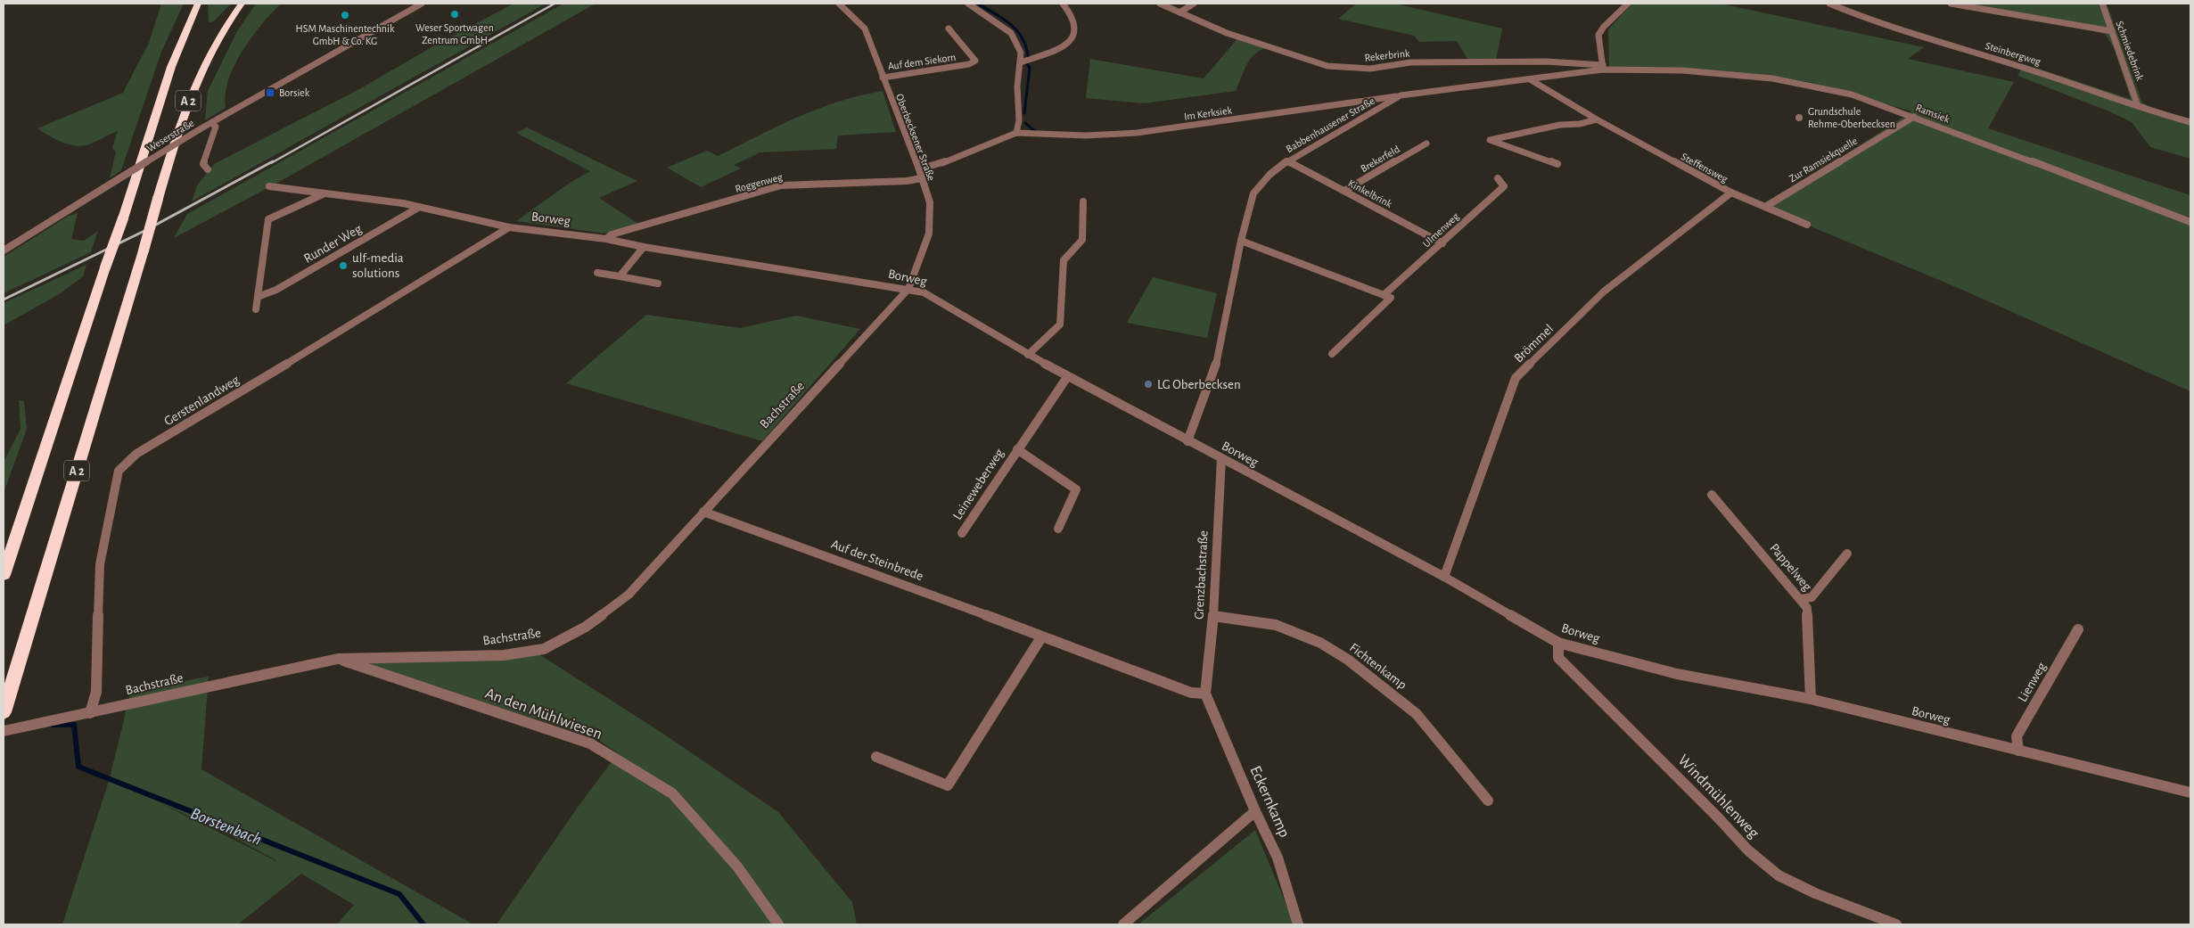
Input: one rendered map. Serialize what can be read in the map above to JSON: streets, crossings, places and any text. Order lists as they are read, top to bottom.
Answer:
{
  "streets": {
    "highway": ["A 2"],
    "street": [
      "Schmiedebrink",
      "Steinbergweg",
      "Rekerbrink",
      "Auf dem Siekorn",
      "Im Kerksiek",
      "Ramsiek",
      "Babbenhausener Straße",
      "Weserstraße",
      "Oberbecksener Straße",
      "Brekerfeld",
      "Zur Ramsiekquelle",
      "Steffensweg",
      "Roggenweg",
      "Kinkelbrink",
      "Borweg",
      "Ulmenweg",
      "Runder Weg",
      "Brömmel",
      "Gerstenlandweg",
      "Bachstraße",
      "Leineweberweg",
      "Auf der Steinbrede",
      "Pappelweg",
      "Grenzbachstraße",
      "Fichtenkamp",
      "Lienweg",
      "An den Mühlwiesen",
      "Windmühlenweg",
      "Eckernkamp"
    ]
  },
  "crossings": [
    ["Schmiedebrink", "Steinbergweg"],
    ["Rekerbrink", "Ramsiek"],
    ["Rekerbrink", "Babbenhausener Straße"],
    ["Auf dem Siekorn", "Oberbecksener Straße"],
    ["Im Kerksiek", "Babbenhausener Straße"],
    ["Im Kerksiek", "Oberbecksener Straße"],
    ["Ramsiek", "Babbenhausener Straße"],
    ["Ramsiek", "Zur Ramsiekquelle"],
    ["Babbenhausener Straße", "Steffensweg"],
    ["Babbenhausener Straße", "Kinkelbrink"],
    ["Babbenhausener Straße", "Borweg"],
    ["Oberbecksener Straße", "Roggenweg"],
    ["Oberbecksener Straße", "Borweg"],
    ["Oberbecksener Straße", "Bachstraße"],
    ["Brekerfeld", "Kinkelbrink"],
    ["Zur Ramsiekquelle", "Steffensweg"],
    ["Steffensweg", "Brömmel"],
    ["Roggenweg", "Borweg"],
    ["Kinkelbrink", "Ulmenweg"],
    ["Borweg", "Runder Weg"],
    ["Borweg", "Brömmel"],
    ["Borweg", "Gerstenlandweg"],
    ["Borweg", "Bachstraße"],
    ["Borweg", "Leineweberweg"],
    ["Borweg", "Pappelweg"],
    ["Borweg", "Grenzbachstraße"],
    ["Borweg", "Lienweg"],
    ["Borweg", "Windmühlenweg"],
    ["Gerstenlandweg", "Bachstraße"],
    ["Bachstraße", "Auf der Steinbrede"],
    ["Bachstraße", "An den Mühlwiesen"],
    ["Auf der Steinbrede", "Grenzbachstraße"],
    ["Auf der Steinbrede", "Eckernkamp"],
    ["Grenzbachstraße", "Fichtenkamp"],
    ["Grenzbachstraße", "Eckernkamp"]
  ],
  "water": ["Borstenbach"],
  "places": {
    "other": [
      "Weser Sportwagen Zentrum GmbH",
      "HSM Maschinentechnik GmbH & Co. KG",
      "Grundschule Rehme-Oberbecksen",
      "ulf-media solutions",
      "LG Oberbecksen"
    ],
    "transit": ["Borsiek"]
  }
}
